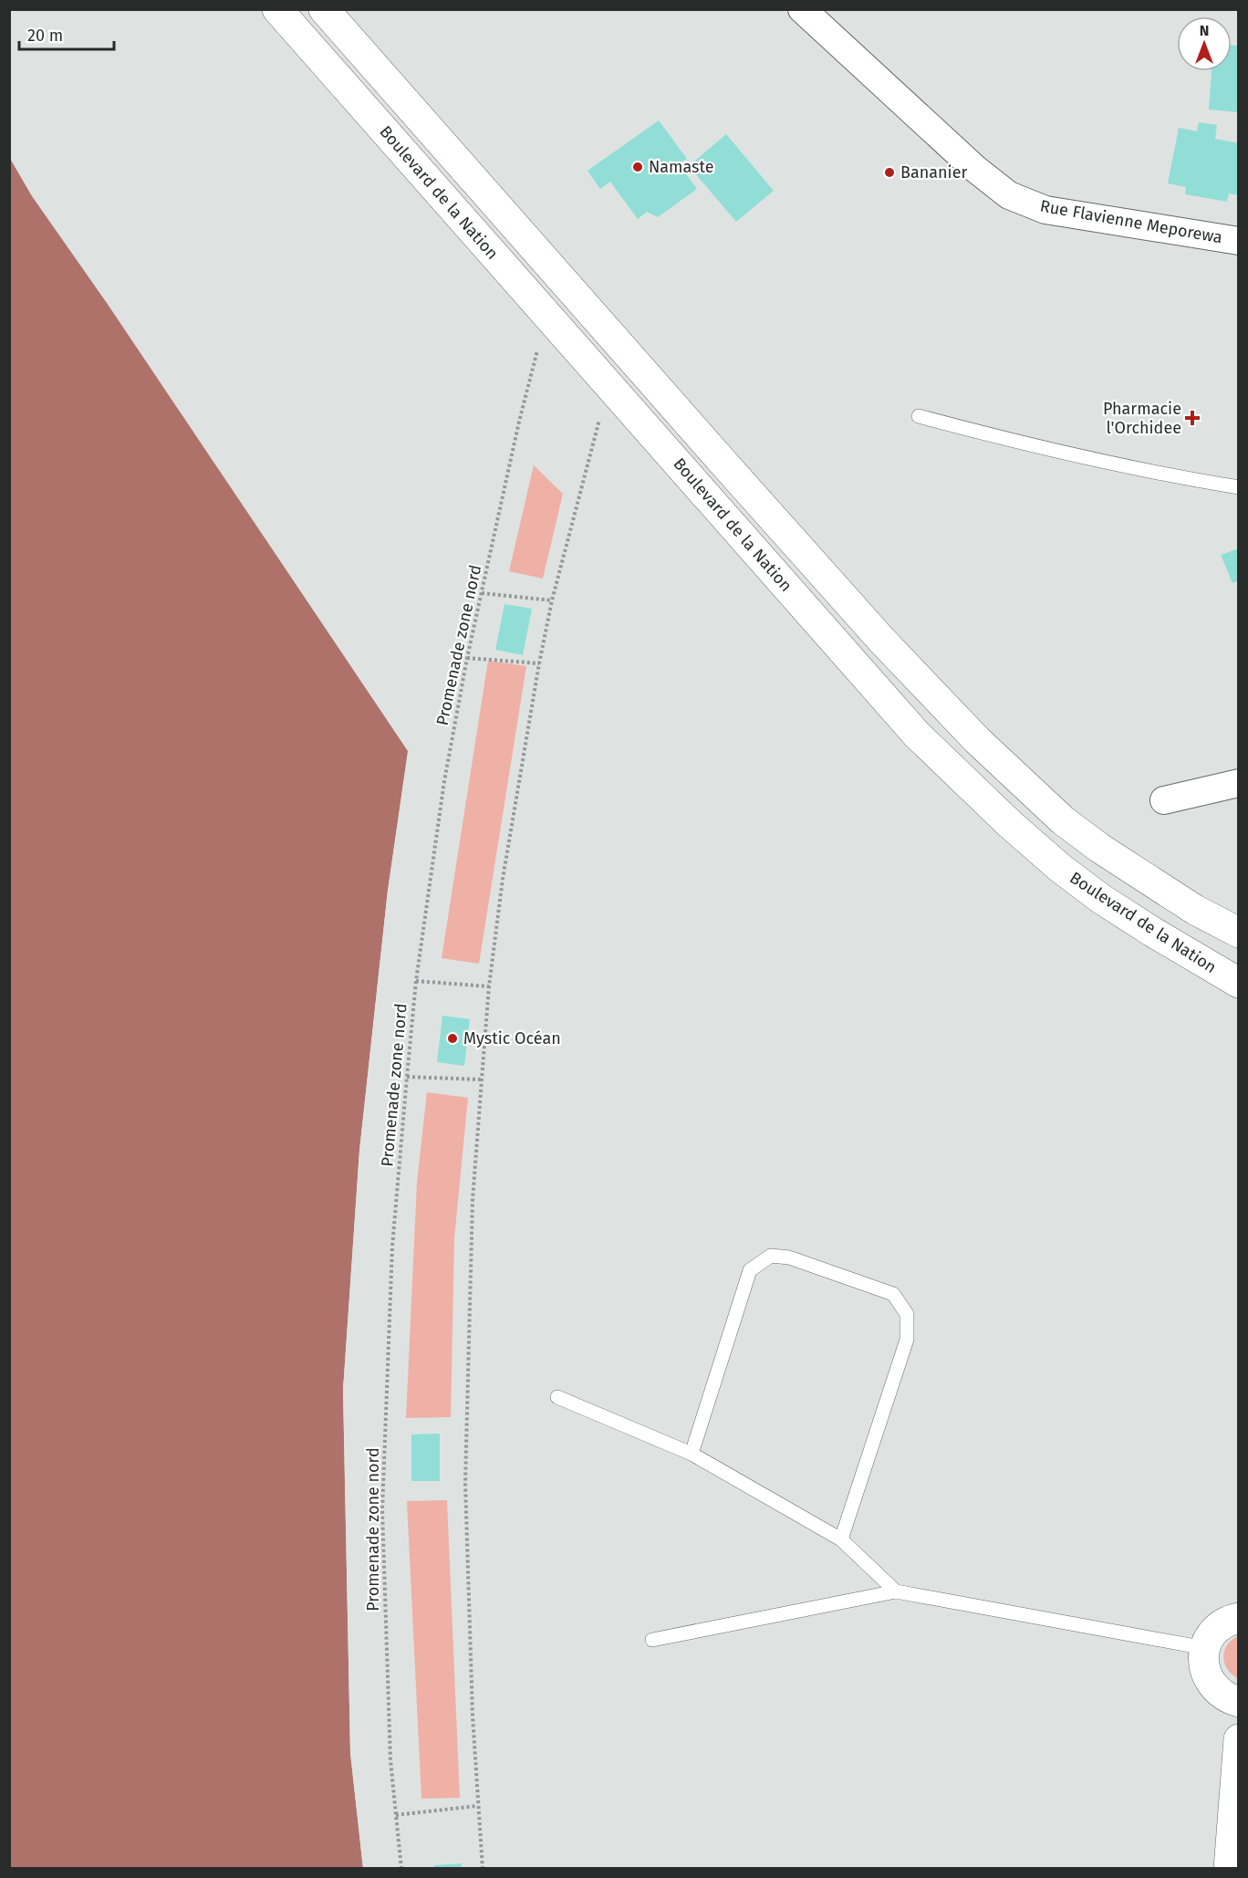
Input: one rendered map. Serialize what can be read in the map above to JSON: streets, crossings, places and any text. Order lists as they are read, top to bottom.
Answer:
{
  "streets": {
    "main road": ["Boulevard de la Nation"],
    "street": ["Rue Flavienne Meporewa"],
    "path": ["Promenade zone nord"]
  },
  "crossings": [
    ["Boulevard de la Nation", "Promenade zone nord"]
  ],
  "places": {
    "other": ["Namaste", "Bananier", "Mystic Océan"],
    "health": ["Pharmacie l'Orchidee"]
  },
  "scale_bar": "20 m",
  "north": "top"
}
